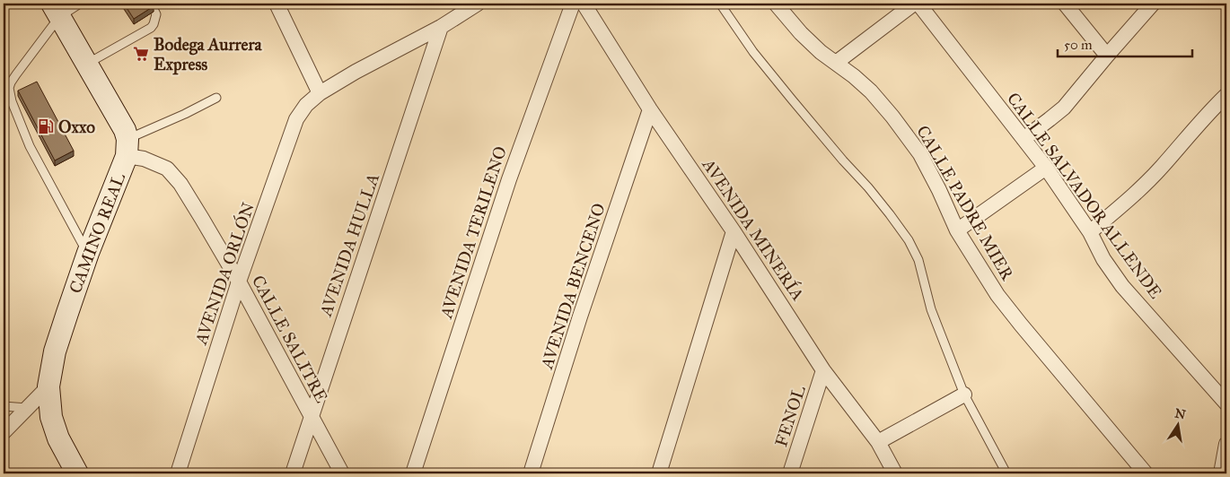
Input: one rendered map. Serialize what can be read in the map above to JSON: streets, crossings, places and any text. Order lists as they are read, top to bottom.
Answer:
{
  "streets": {
    "street": [
      "CALLE SALVADOR ALLENDE",
      "CALLE PADRE MIER",
      "AVENIDA MINERÍA",
      "AVENIDA TERILENO",
      "CAMINO REAL",
      "AVENIDA HULLA",
      "AVENIDA ORLÓN",
      "AVENIDA BENCENO",
      "CALLE SALITRE",
      "FENOL"
    ]
  },
  "crossings": [
    ["AVENIDA MINERÍA", "AVENIDA BENCENO"],
    ["AVENIDA MINERÍA", "FENOL"],
    ["CAMINO REAL", "CALLE SALITRE"],
    ["AVENIDA HULLA", "AVENIDA ORLÓN"],
    ["AVENIDA HULLA", "CALLE SALITRE"],
    ["AVENIDA ORLÓN", "CALLE SALITRE"]
  ],
  "places": {
    "supermarket": ["Bodega Aurrera Express"],
    "fuel station": ["Oxxo"]
  },
  "scale_bar": "50 m",
  "north": "top"
}
